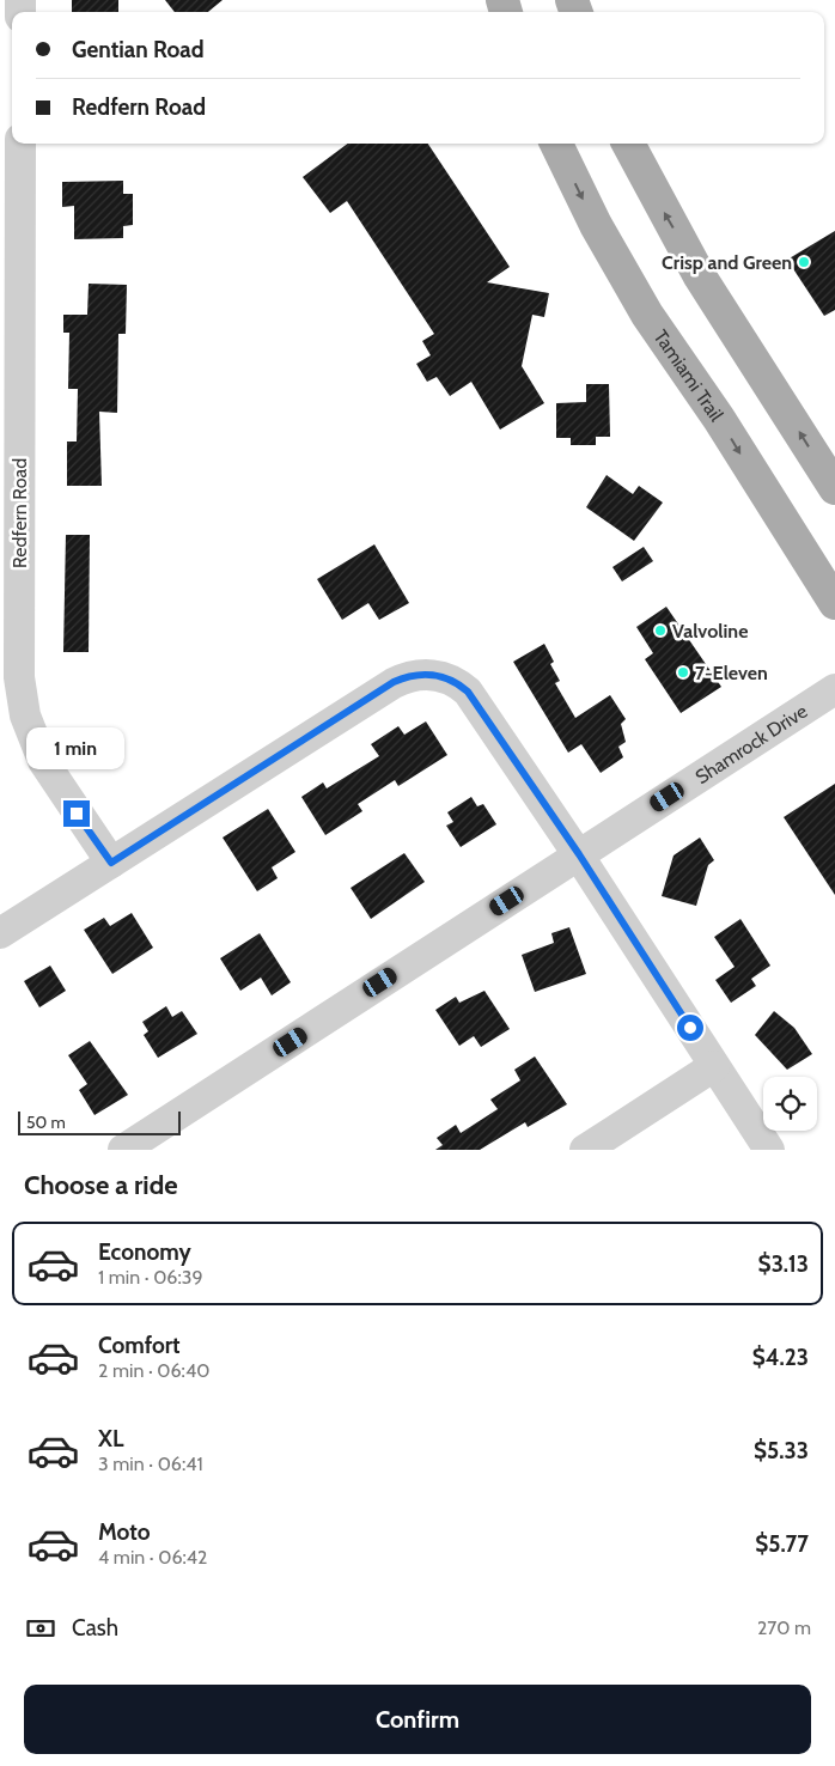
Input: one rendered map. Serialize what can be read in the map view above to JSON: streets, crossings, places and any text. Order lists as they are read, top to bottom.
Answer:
{
  "streets": {
    "main road": ["Tamiami Trail"],
    "street": ["Redfern Road", "Shamrock Drive"]
  },
  "places": ["Crisp and Green", "Valvoline", "7-Eleven"],
  "scale_bar": "50 m",
  "page": {
    "banner": ["Gentian Road", "Redfern Road"],
    "bubble": "1 min",
    "scale": "50 m",
    "heading": "Choose a ride",
    "list": [
      {
        "name": "Economy",
        "note": "1 min · 06:39",
        "value": "$3.13"
      },
      {
        "name": "Comfort",
        "note": "2 min · 06:40",
        "value": "$4.23"
      },
      {
        "name": "XL",
        "note": "3 min · 06:41",
        "value": "$5.33"
      },
      {
        "name": "Moto",
        "note": "4 min · 06:42",
        "value": "$5.77"
      }
    ],
    "pay": ["Cash", "270 m"],
    "buttons": "Confirm"
  }
}
